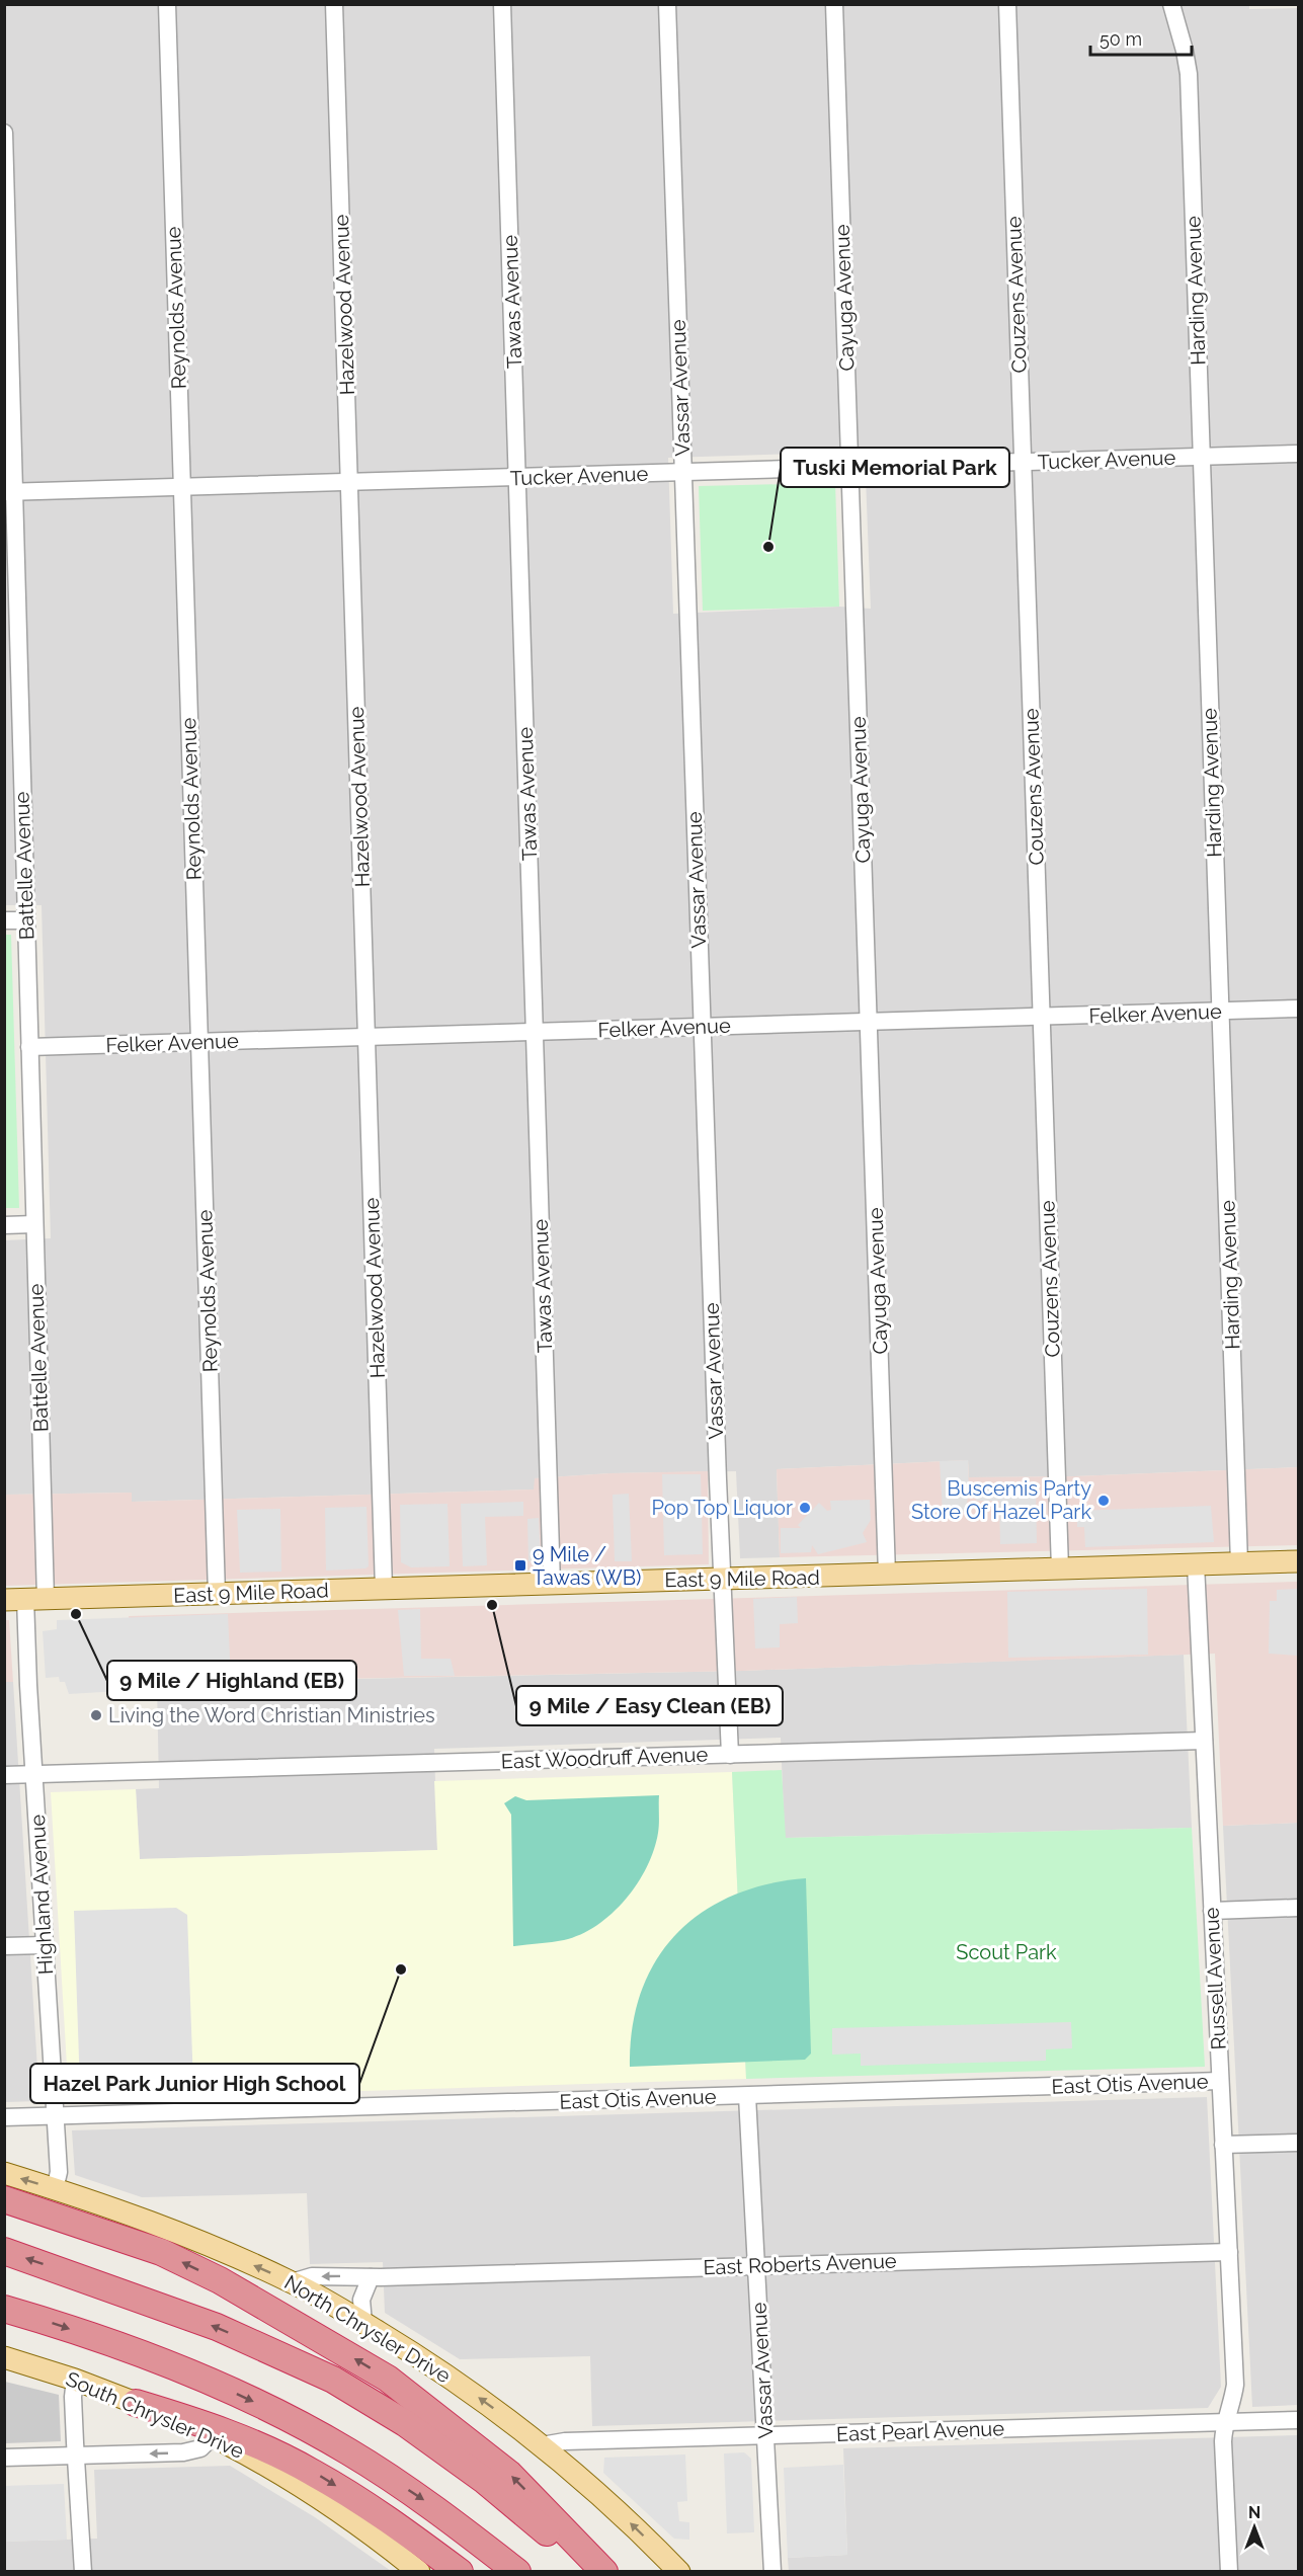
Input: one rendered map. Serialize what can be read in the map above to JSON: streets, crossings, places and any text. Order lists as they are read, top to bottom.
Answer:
{
  "streets": {
    "main road": ["East 9 Mile Road", "North Chrysler Drive", "South Chrysler Drive"],
    "street": [
      "Harding Avenue",
      "Couzens Avenue",
      "Cayuga Avenue",
      "Tawas Avenue",
      "Hazelwood Avenue",
      "Reynolds Avenue",
      "Vassar Avenue",
      "Tucker Avenue",
      "Battelle Avenue",
      "Felker Avenue",
      "East Woodruff Avenue",
      "Highland Avenue",
      "Russell Avenue",
      "East Otis Avenue",
      "East Roberts Avenue",
      "East Pearl Avenue"
    ]
  },
  "crossings": [
    ["Harding Avenue", "Tucker Avenue"],
    ["Harding Avenue", "Felker Avenue"],
    ["Harding Avenue", "East 9 Mile Road"],
    ["Couzens Avenue", "Tucker Avenue"],
    ["Couzens Avenue", "Felker Avenue"],
    ["Couzens Avenue", "East 9 Mile Road"],
    ["Cayuga Avenue", "Tucker Avenue"],
    ["Cayuga Avenue", "Felker Avenue"],
    ["Cayuga Avenue", "East 9 Mile Road"],
    ["Tawas Avenue", "Tucker Avenue"],
    ["Tawas Avenue", "Felker Avenue"],
    ["Tawas Avenue", "East 9 Mile Road"],
    ["Hazelwood Avenue", "Tucker Avenue"],
    ["Hazelwood Avenue", "Felker Avenue"],
    ["Hazelwood Avenue", "East 9 Mile Road"],
    ["Reynolds Avenue", "Tucker Avenue"],
    ["Reynolds Avenue", "Felker Avenue"],
    ["Reynolds Avenue", "East 9 Mile Road"],
    ["Vassar Avenue", "Tucker Avenue"],
    ["Vassar Avenue", "Felker Avenue"],
    ["Vassar Avenue", "East 9 Mile Road"],
    ["Vassar Avenue", "East Woodruff Avenue"],
    ["Vassar Avenue", "East Otis Avenue"],
    ["Vassar Avenue", "East Roberts Avenue"],
    ["Vassar Avenue", "East Pearl Avenue"],
    ["Tucker Avenue", "Battelle Avenue"],
    ["Battelle Avenue", "Felker Avenue"],
    ["Battelle Avenue", "East 9 Mile Road"],
    ["Battelle Avenue", "Highland Avenue"],
    ["East 9 Mile Road", "Highland Avenue"],
    ["East 9 Mile Road", "Russell Avenue"],
    ["East Woodruff Avenue", "Highland Avenue"],
    ["East Woodruff Avenue", "Russell Avenue"],
    ["Highland Avenue", "East Otis Avenue"],
    ["Highland Avenue", "North Chrysler Drive"],
    ["Russell Avenue", "East Otis Avenue"],
    ["Russell Avenue", "East Roberts Avenue"],
    ["Russell Avenue", "East Pearl Avenue"],
    ["East Roberts Avenue", "North Chrysler Drive"],
    ["North Chrysler Drive", "East Pearl Avenue"]
  ],
  "one_way": ["North Chrysler Drive"],
  "parks": ["Scout Park"],
  "places": {
    "other": [
      "Tuski Memorial Park",
      "Buscemis Party Store Of Hazel Park",
      "Pop Top Liquor",
      "9 Mile / Easy Clean (EB)",
      "9 Mile / Highland (EB)",
      "Living the Word Christian Ministries",
      "Hazel Park Junior High School"
    ],
    "transit": ["9 Mile / Tawas (WB)"]
  },
  "scale_bar": "50 m",
  "north": "top"
}
